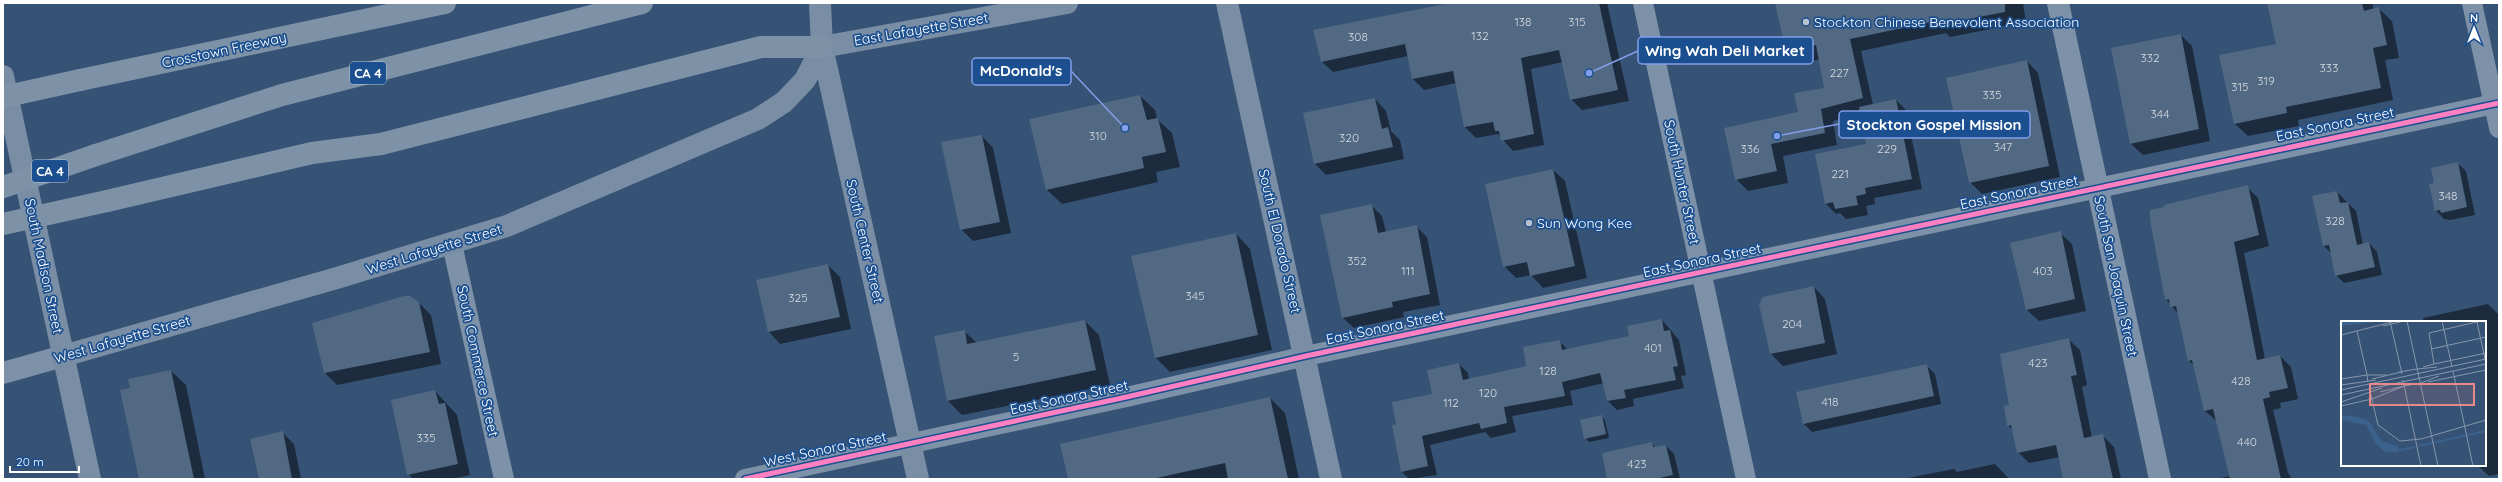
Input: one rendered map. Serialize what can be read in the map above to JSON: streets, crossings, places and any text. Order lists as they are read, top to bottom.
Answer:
{
  "streets": {
    "highway": ["Crosstown Freeway", "CA 4"],
    "main road": [
      "East Lafayette Street",
      "South Center Street",
      "South El Dorado Street",
      "West Lafayette Street",
      "South Madison Street"
    ],
    "street": [
      "East Sonora Street",
      "South Hunter Street",
      "South San Joaquin Street",
      "South Commerce Street",
      "West Sonora Street"
    ]
  },
  "crossings": [
    ["East Lafayette Street", "South Center Street"],
    ["East Lafayette Street", "West Lafayette Street"],
    ["East Sonora Street", "South Hunter Street"],
    ["East Sonora Street", "South Center Street"],
    ["East Sonora Street", "South El Dorado Street"],
    ["East Sonora Street", "South San Joaquin Street"],
    ["East Sonora Street", "West Sonora Street"],
    ["South Center Street", "West Lafayette Street"],
    ["South Center Street", "West Sonora Street"],
    ["West Lafayette Street", "South Madison Street"],
    ["West Lafayette Street", "South Commerce Street"]
  ],
  "places": [
    "Stockton Chinese Benevolent Association",
    "Wing Wah Deli Market",
    "McDonald's",
    "Stockton Gospel Mission",
    "Sun Wong Kee"
  ],
  "house_numbers": [
    "138",
    "315",
    "132",
    "308",
    "332",
    "333",
    "227",
    "319",
    "315",
    "335",
    "344",
    "310",
    "320",
    "347",
    "336",
    "229",
    "221",
    "348",
    "328",
    "352",
    "111",
    "403",
    "345",
    "325",
    "204",
    "401",
    "5",
    "423",
    "128",
    "428",
    "120",
    "418",
    "112",
    "335",
    "440",
    "423"
  ],
  "scale_bar": "20 m",
  "north": "top"
}
